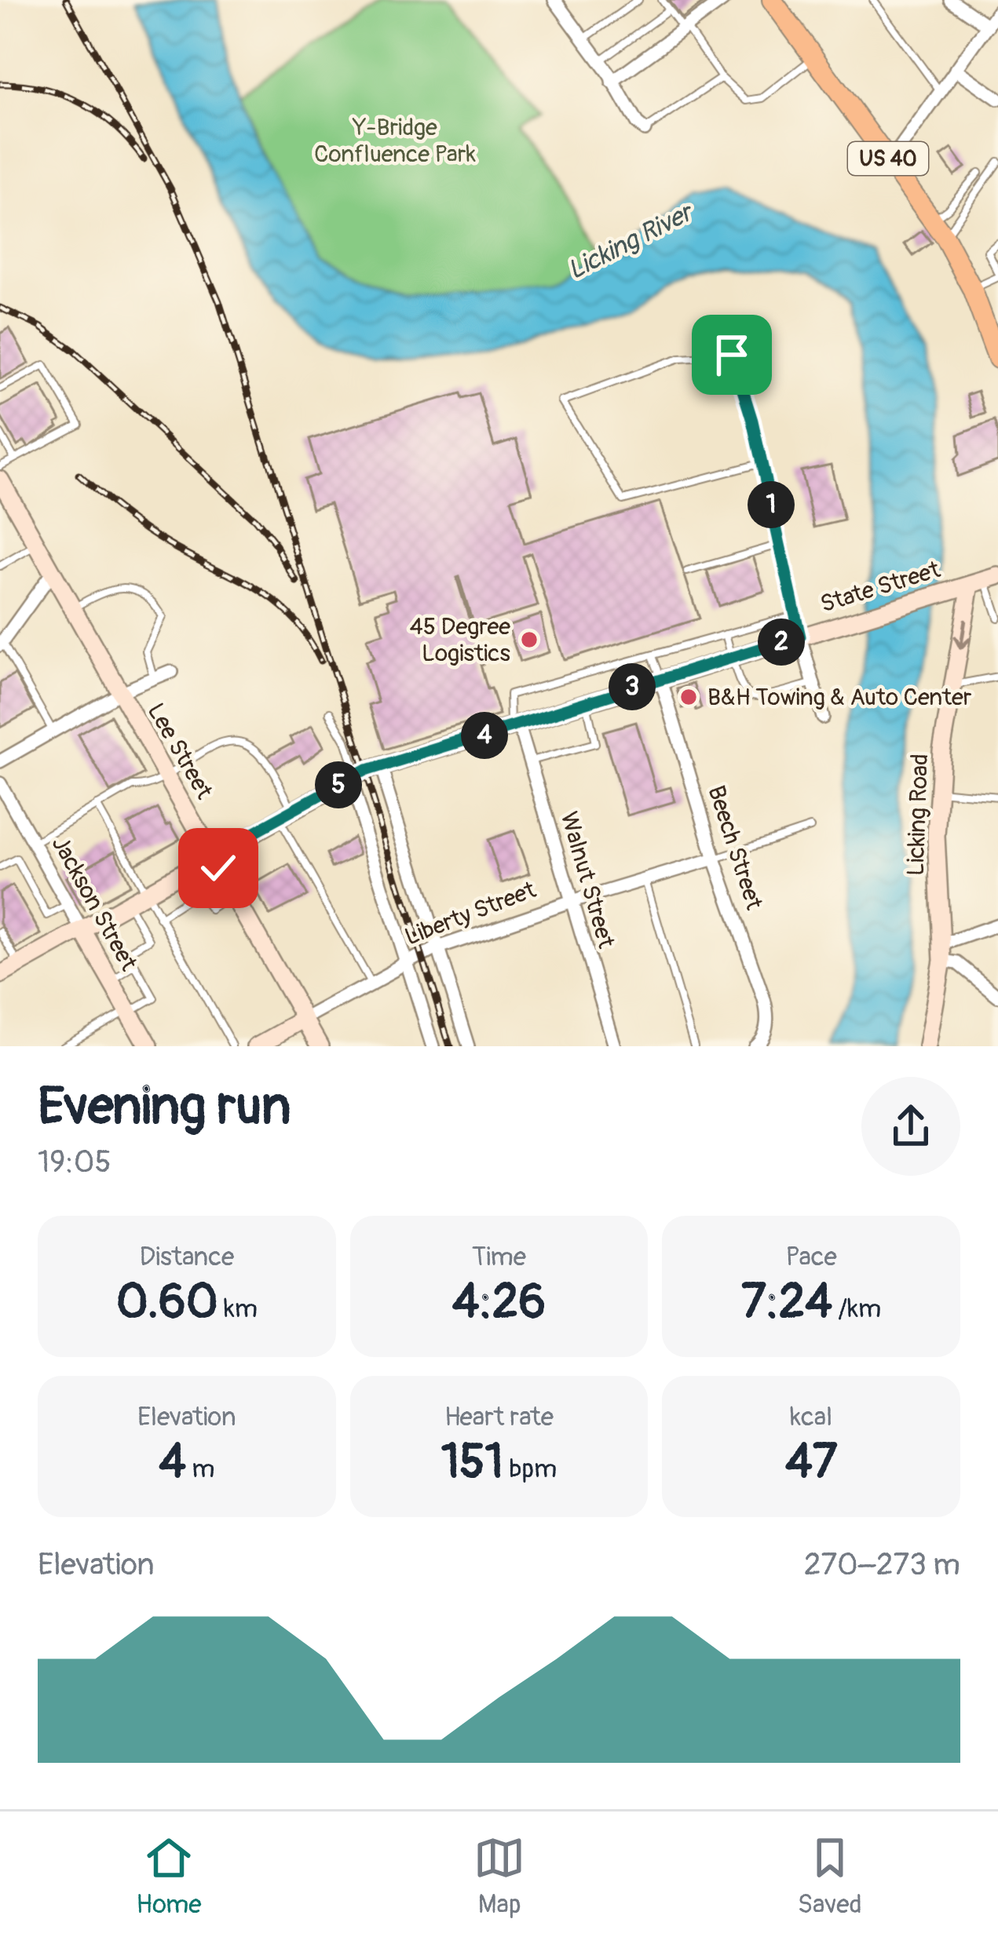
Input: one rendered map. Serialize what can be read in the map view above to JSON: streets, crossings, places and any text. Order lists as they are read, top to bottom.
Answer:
{
  "streets": {
    "main road": ["US 40"],
    "street": [
      "State Street",
      "Lee Street",
      "Licking Road",
      "Beech Street",
      "Walnut Street",
      "Jackson Street",
      "Liberty Street"
    ]
  },
  "crossings": [
    ["State Street", "Lee Street"],
    ["State Street", "Licking Road"],
    ["State Street", "Beech Street"],
    ["State Street", "Walnut Street"],
    ["State Street", "Jackson Street"],
    ["Lee Street", "Liberty Street"],
    ["Beech Street", "Liberty Street"],
    ["Walnut Street", "Liberty Street"]
  ],
  "water": ["Licking River"],
  "parks": ["Y-Bridge Confluence Park"],
  "places": ["45 Degree Logistics", "B&H Towing & Auto Center"],
  "page": {
    "pins": [
      "1",
      "2",
      "3",
      "4",
      "5"
    ],
    "heading": ["Evening run", "19:05"],
    "stats": [
      ["Distance", "0.60 km"],
      ["Time", "4:26"],
      ["Pace", "7:24 /km"],
      ["Elevation", "4 m"],
      ["Heart rate", "151 bpm"],
      ["kcal", "47"]
    ],
    "chart": ["Elevation", "270–273 m"],
    "tabs": ["Home", "Map", "Saved"]
  }
}
